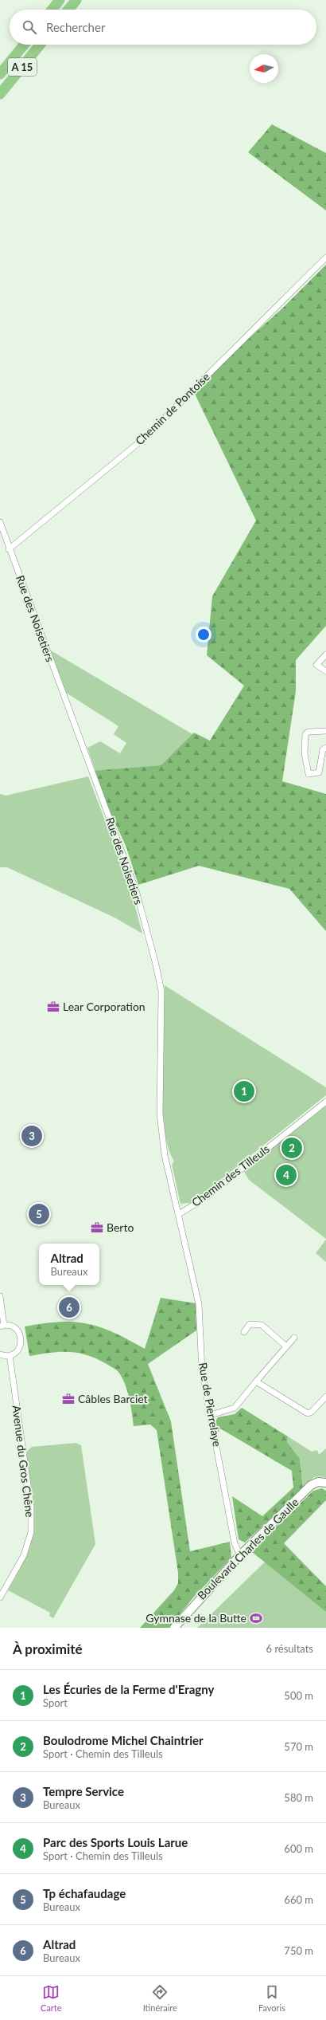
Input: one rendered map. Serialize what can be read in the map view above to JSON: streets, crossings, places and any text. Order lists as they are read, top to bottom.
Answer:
{
  "streets": {
    "highway": ["A 15"],
    "street": [
      "Chemin de Pontoise",
      "Rue des Noisetiers",
      "Chemin des Tilleuls",
      "Rue de Pierrelaye",
      "Avenue du Gros Chêne",
      "Boulevard Charles de Gaulle"
    ]
  },
  "crossings": [
    ["Chemin de Pontoise", "Rue des Noisetiers"],
    ["Rue des Noisetiers", "Chemin des Tilleuls"],
    ["Rue des Noisetiers", "Rue de Pierrelaye"],
    ["Chemin des Tilleuls", "Rue de Pierrelaye"],
    ["Rue de Pierrelaye", "Boulevard Charles de Gaulle"]
  ],
  "places": {
    "office": ["Lear Corporation", "Berto", "Câbles Barciet"],
    "sports": ["Gymnase de la Butte"]
  },
  "north": "left",
  "page": {
    "search": "Rechercher",
    "pins": [
      "1",
      "3",
      "2",
      "4",
      "5",
      "6"
    ],
    "popup": ["Altrad", "Bureaux"],
    "heading": ["À proximité", "6 résultats"],
    "list": [
      {
        "mark": "1",
        "name": "Les Écuries de la Ferme d'Eragny",
        "note": "Sport",
        "value": "500 m"
      },
      {
        "mark": "2",
        "name": "Boulodrome Michel Chaintrier",
        "note": "Sport · Chemin des Tilleuls",
        "value": "570 m"
      },
      {
        "mark": "3",
        "name": "Tempre Service",
        "note": "Bureaux",
        "value": "580 m"
      },
      {
        "mark": "4",
        "name": "Parc des Sports Louis Larue",
        "note": "Sport · Chemin des Tilleuls",
        "value": "600 m"
      },
      {
        "mark": "5",
        "name": "Tp échafaudage",
        "note": "Bureaux",
        "value": "660 m"
      },
      {
        "mark": "6",
        "name": "Altrad",
        "note": "Bureaux",
        "value": "750 m"
      }
    ],
    "nav": ["Carte", "Itinéraire", "Favoris"]
  }
}
